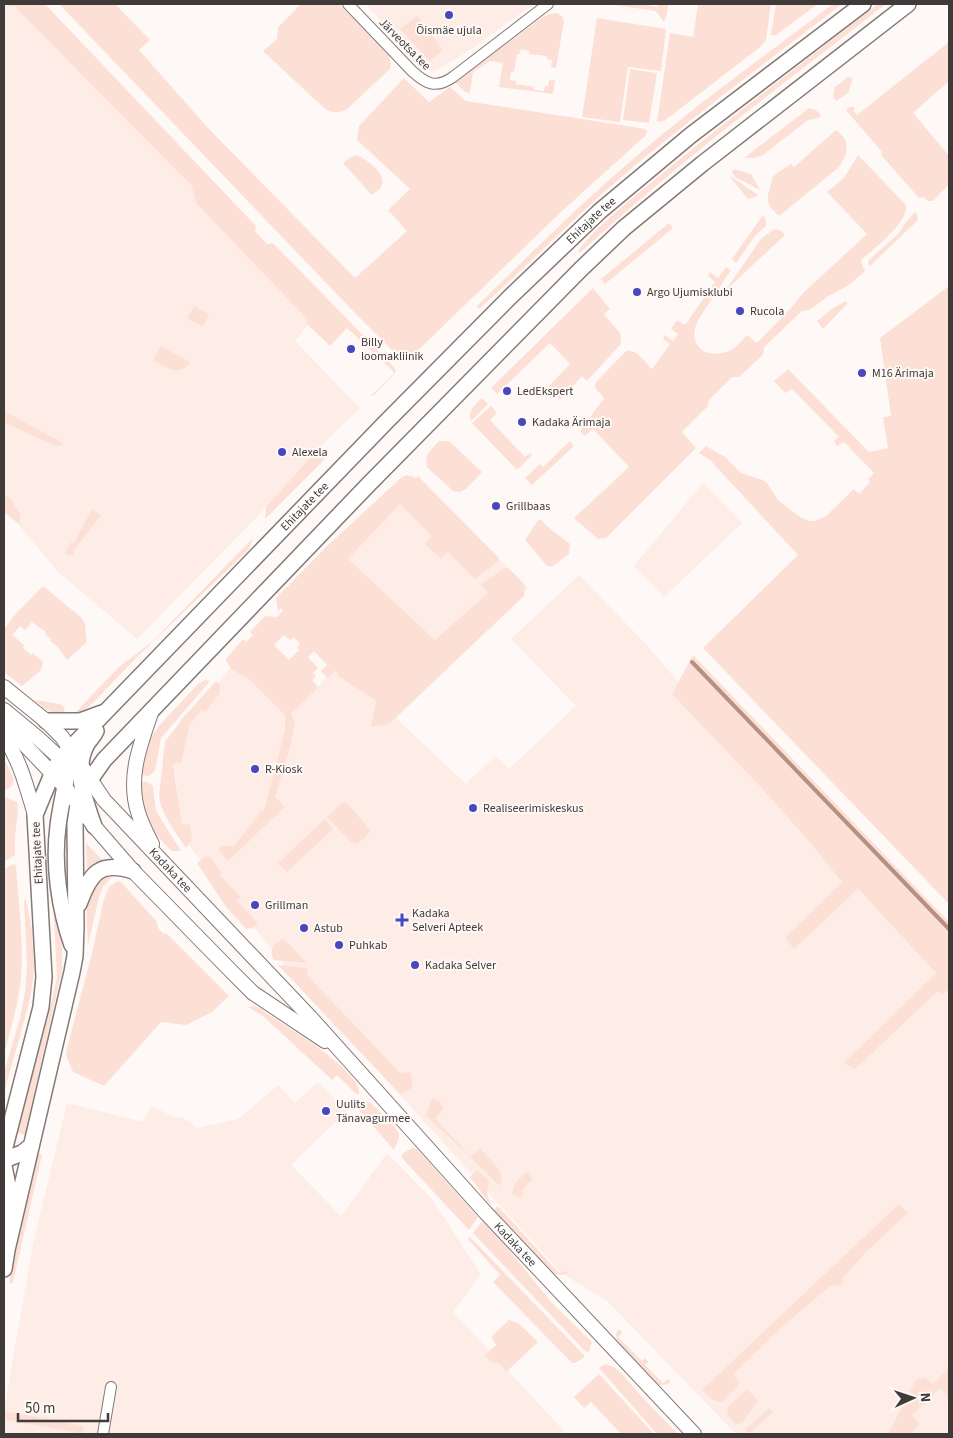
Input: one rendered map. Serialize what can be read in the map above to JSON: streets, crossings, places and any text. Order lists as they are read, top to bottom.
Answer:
{
  "streets": {
    "main road": ["Ehitajate tee", "Kadaka tee"],
    "street": ["Järveotsa tee"]
  },
  "crossings": [
    ["Ehitajate tee", "Kadaka tee"]
  ],
  "places": {
    "other": [
      "Õismäe ujula",
      "Argo Ujumisklubi",
      "Rucola",
      "Billy loomakliinik",
      "M16 Ärimaja",
      "LedEkspert",
      "Kadaka Ärimaja",
      "Alexela",
      "Grillbaas",
      "R-Kiosk",
      "Realiseerimiskeskus",
      "Grillman",
      "Astub",
      "Puhkab",
      "Kadaka Selver",
      "Uulits Tänavagurmee"
    ],
    "health": ["Kadaka Selveri Apteek"]
  },
  "scale_bar": "50 m",
  "north": "right"
}
